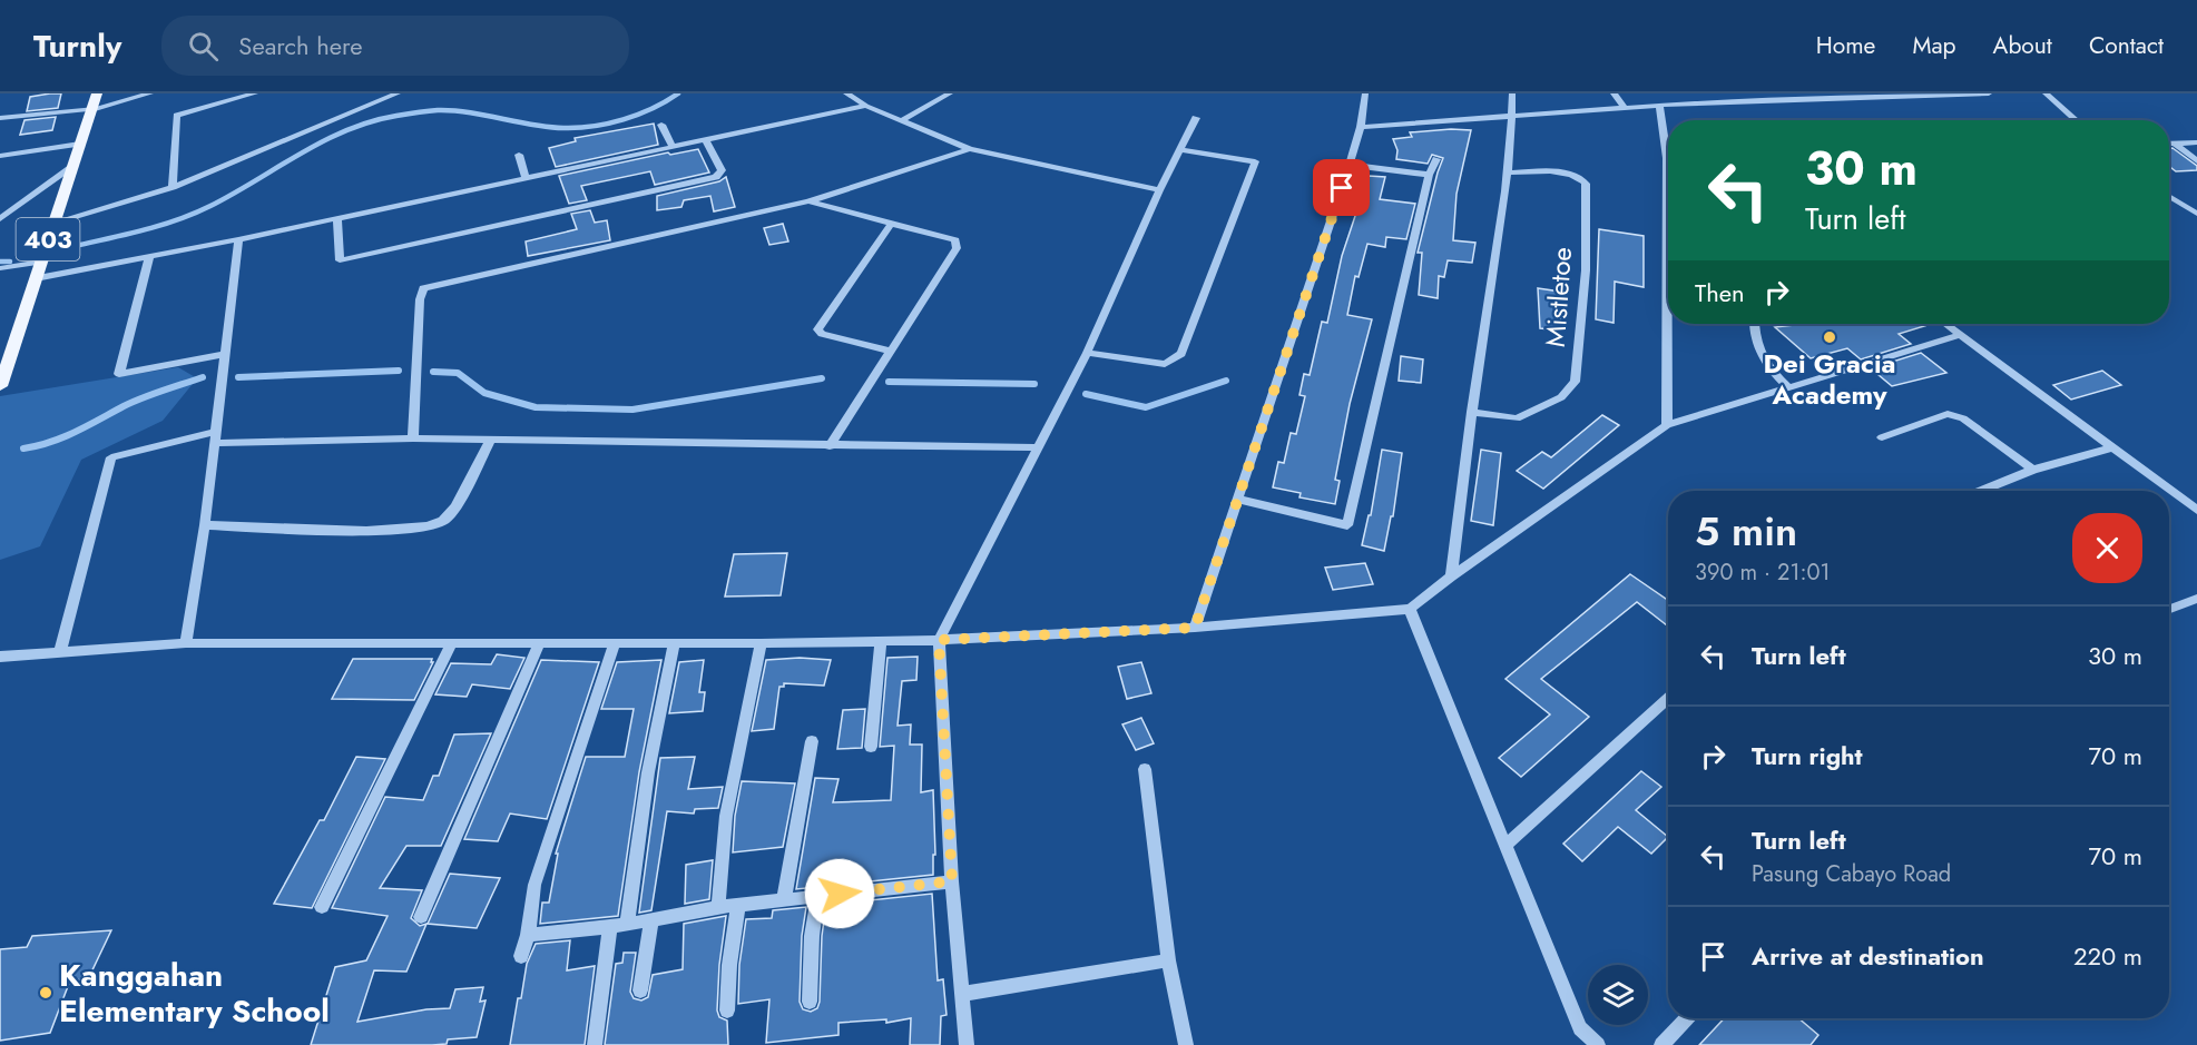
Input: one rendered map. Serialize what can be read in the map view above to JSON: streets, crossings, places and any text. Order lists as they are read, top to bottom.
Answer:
{
  "streets": {
    "main road": ["403"],
    "street": ["Mistletoe"]
  },
  "places": ["Dei Gracia Academy", "Kanggahan Elementary School"],
  "page": {
    "header": "Turnly",
    "search": "Search here",
    "nav": [
      "Home",
      "Map",
      "About",
      "Contact"
    ],
    "turn": ["30 m", "Turn left"],
    "then": "Then",
    "heading": ["5 min", "390 m · 21:01"],
    "list": [
      {
        "name": "Turn left",
        "value": "30 m"
      },
      {
        "name": "Turn right",
        "value": "70 m"
      },
      {
        "name": "Turn left",
        "note": "Pasung Cabayo Road",
        "value": "70 m"
      },
      {
        "name": "Arrive at destination",
        "value": "220 m"
      }
    ]
  }
}
